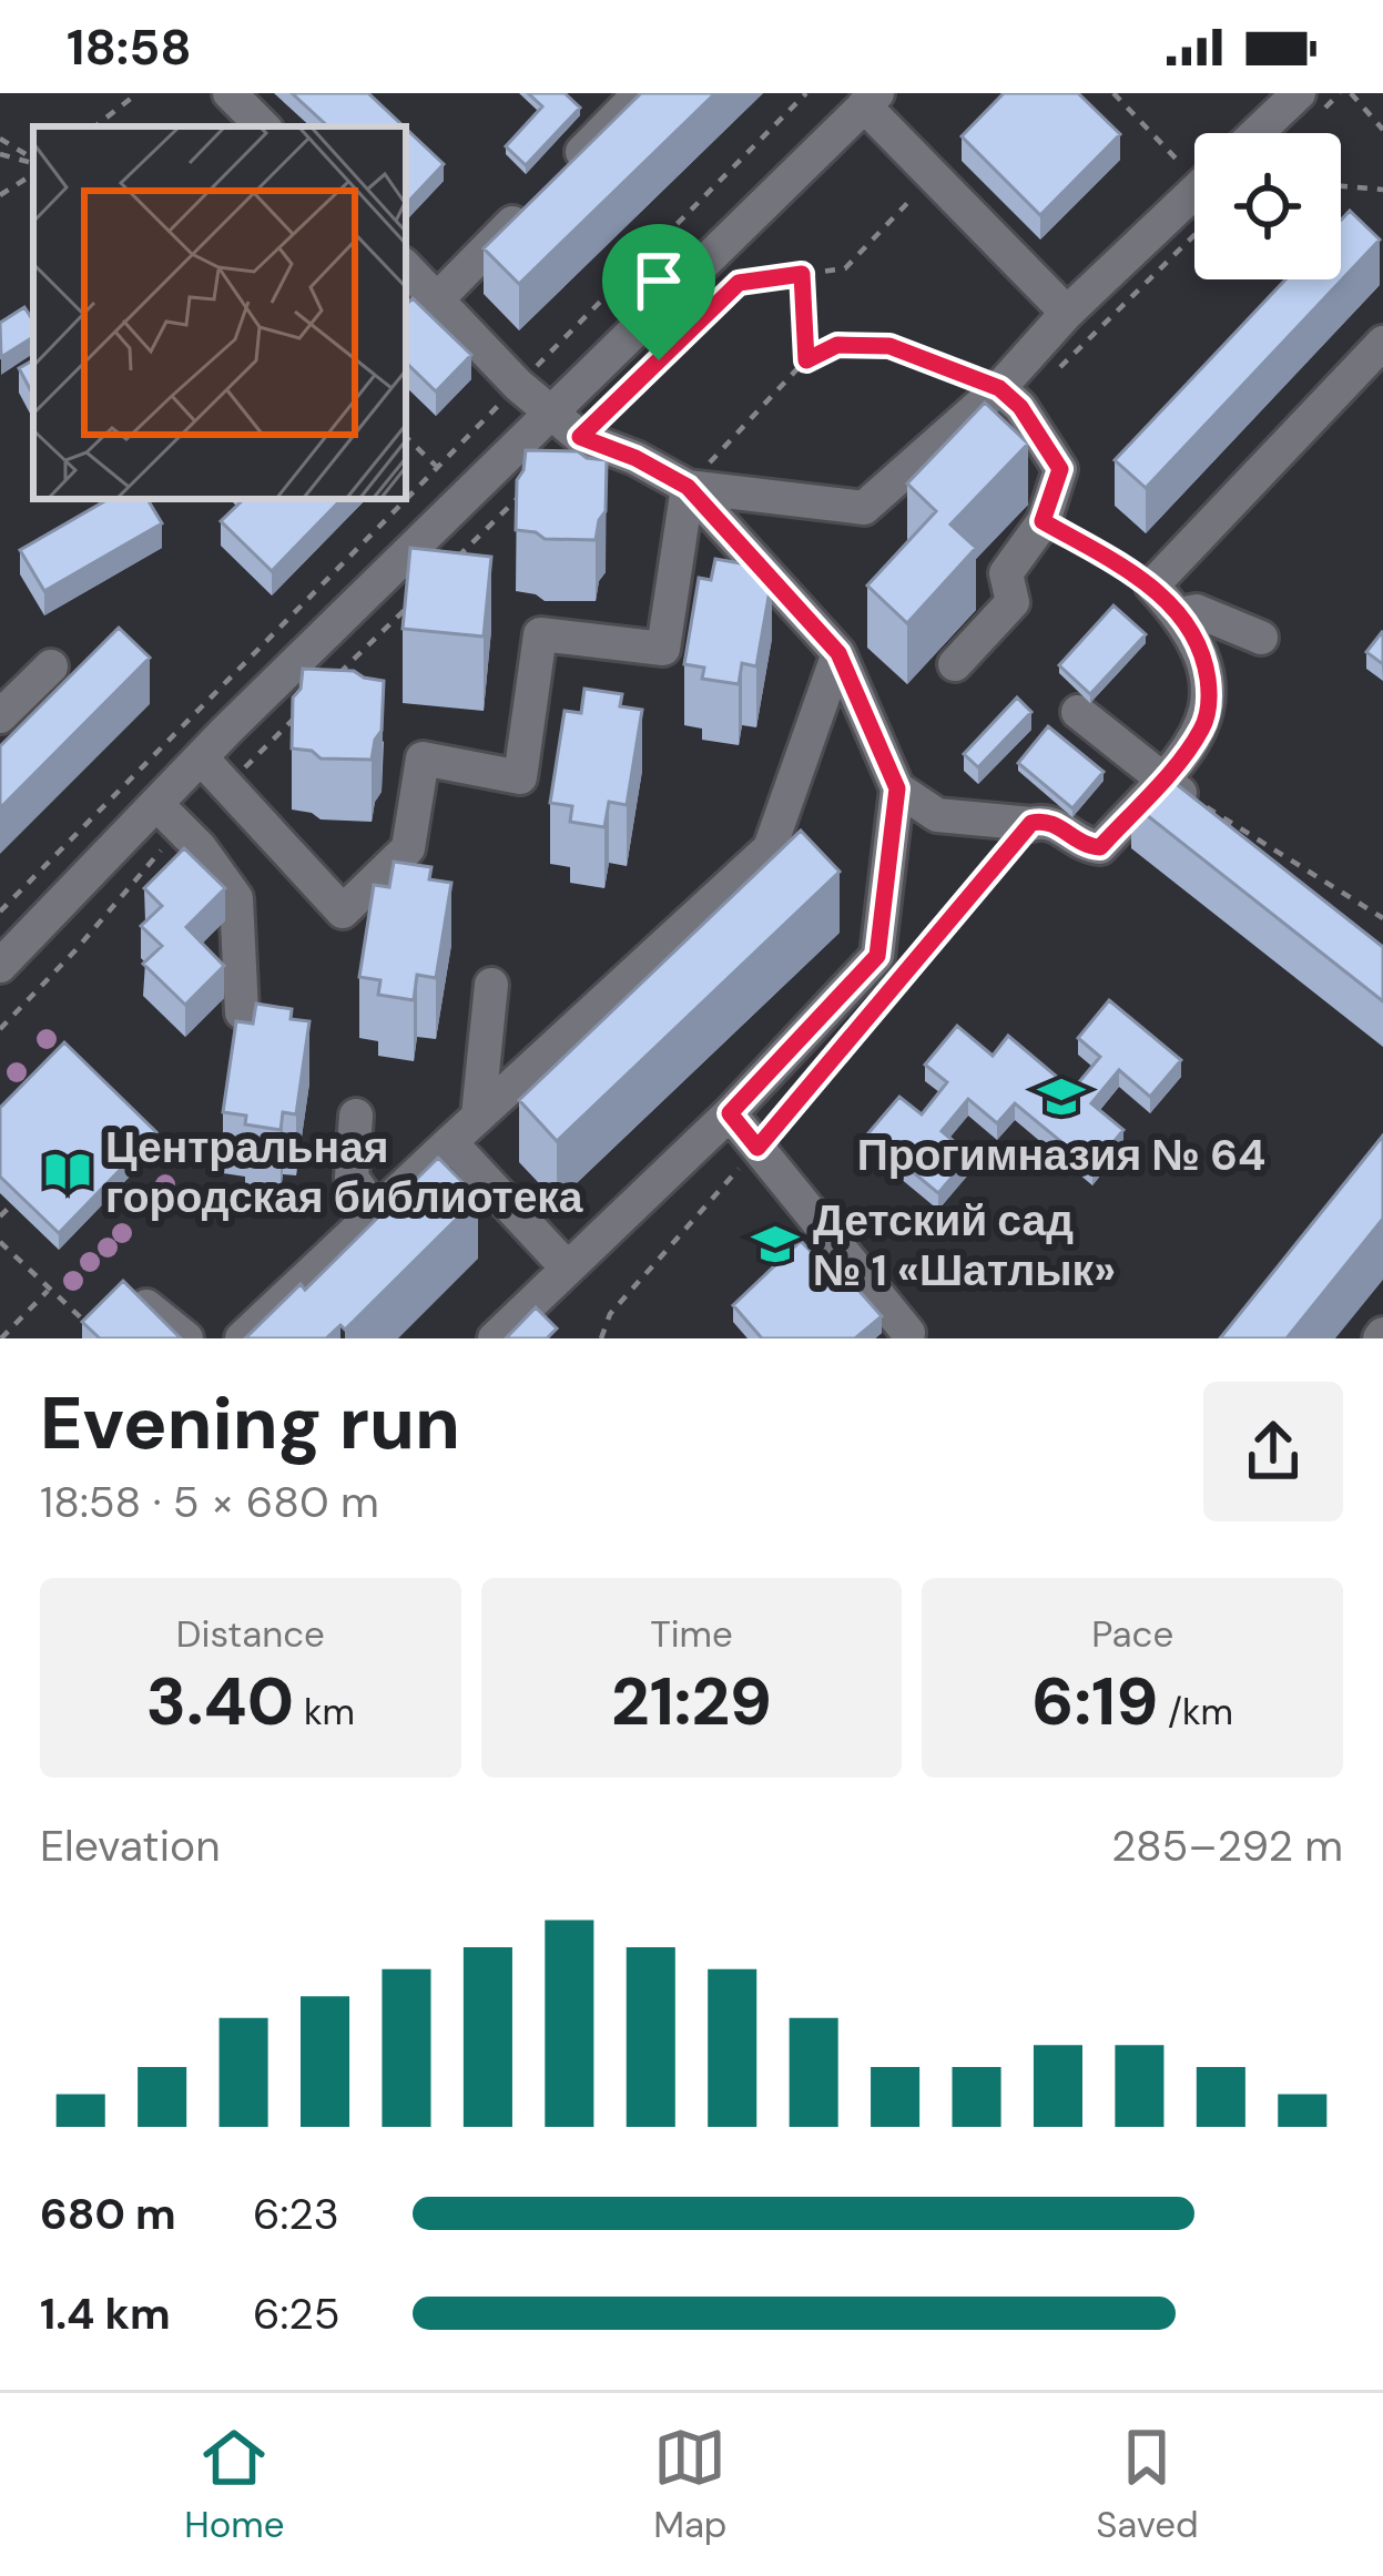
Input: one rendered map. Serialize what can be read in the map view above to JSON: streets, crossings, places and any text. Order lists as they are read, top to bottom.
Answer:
{
  "places": {
    "school or university": ["Прогимназия № 64", "Детский сад № 1 «Шатлык»"],
    "library": ["Центральная городская библиотека"]
  },
  "page": {
    "status": "18:58",
    "heading": ["Evening run", "18:58 · 5 × 680 m"],
    "stats": [
      ["Distance", "3.40 km"],
      ["Time", "21:29"],
      ["Pace", "6:19 /km"]
    ],
    "chart": ["Elevation", "285–292 m"],
    "list": [
      {
        "name": "680 m",
        "note": "6:23"
      },
      {
        "name": "1.4 km",
        "note": "6:25"
      }
    ],
    "tabs": ["Home", "Map", "Saved"]
  }
}
